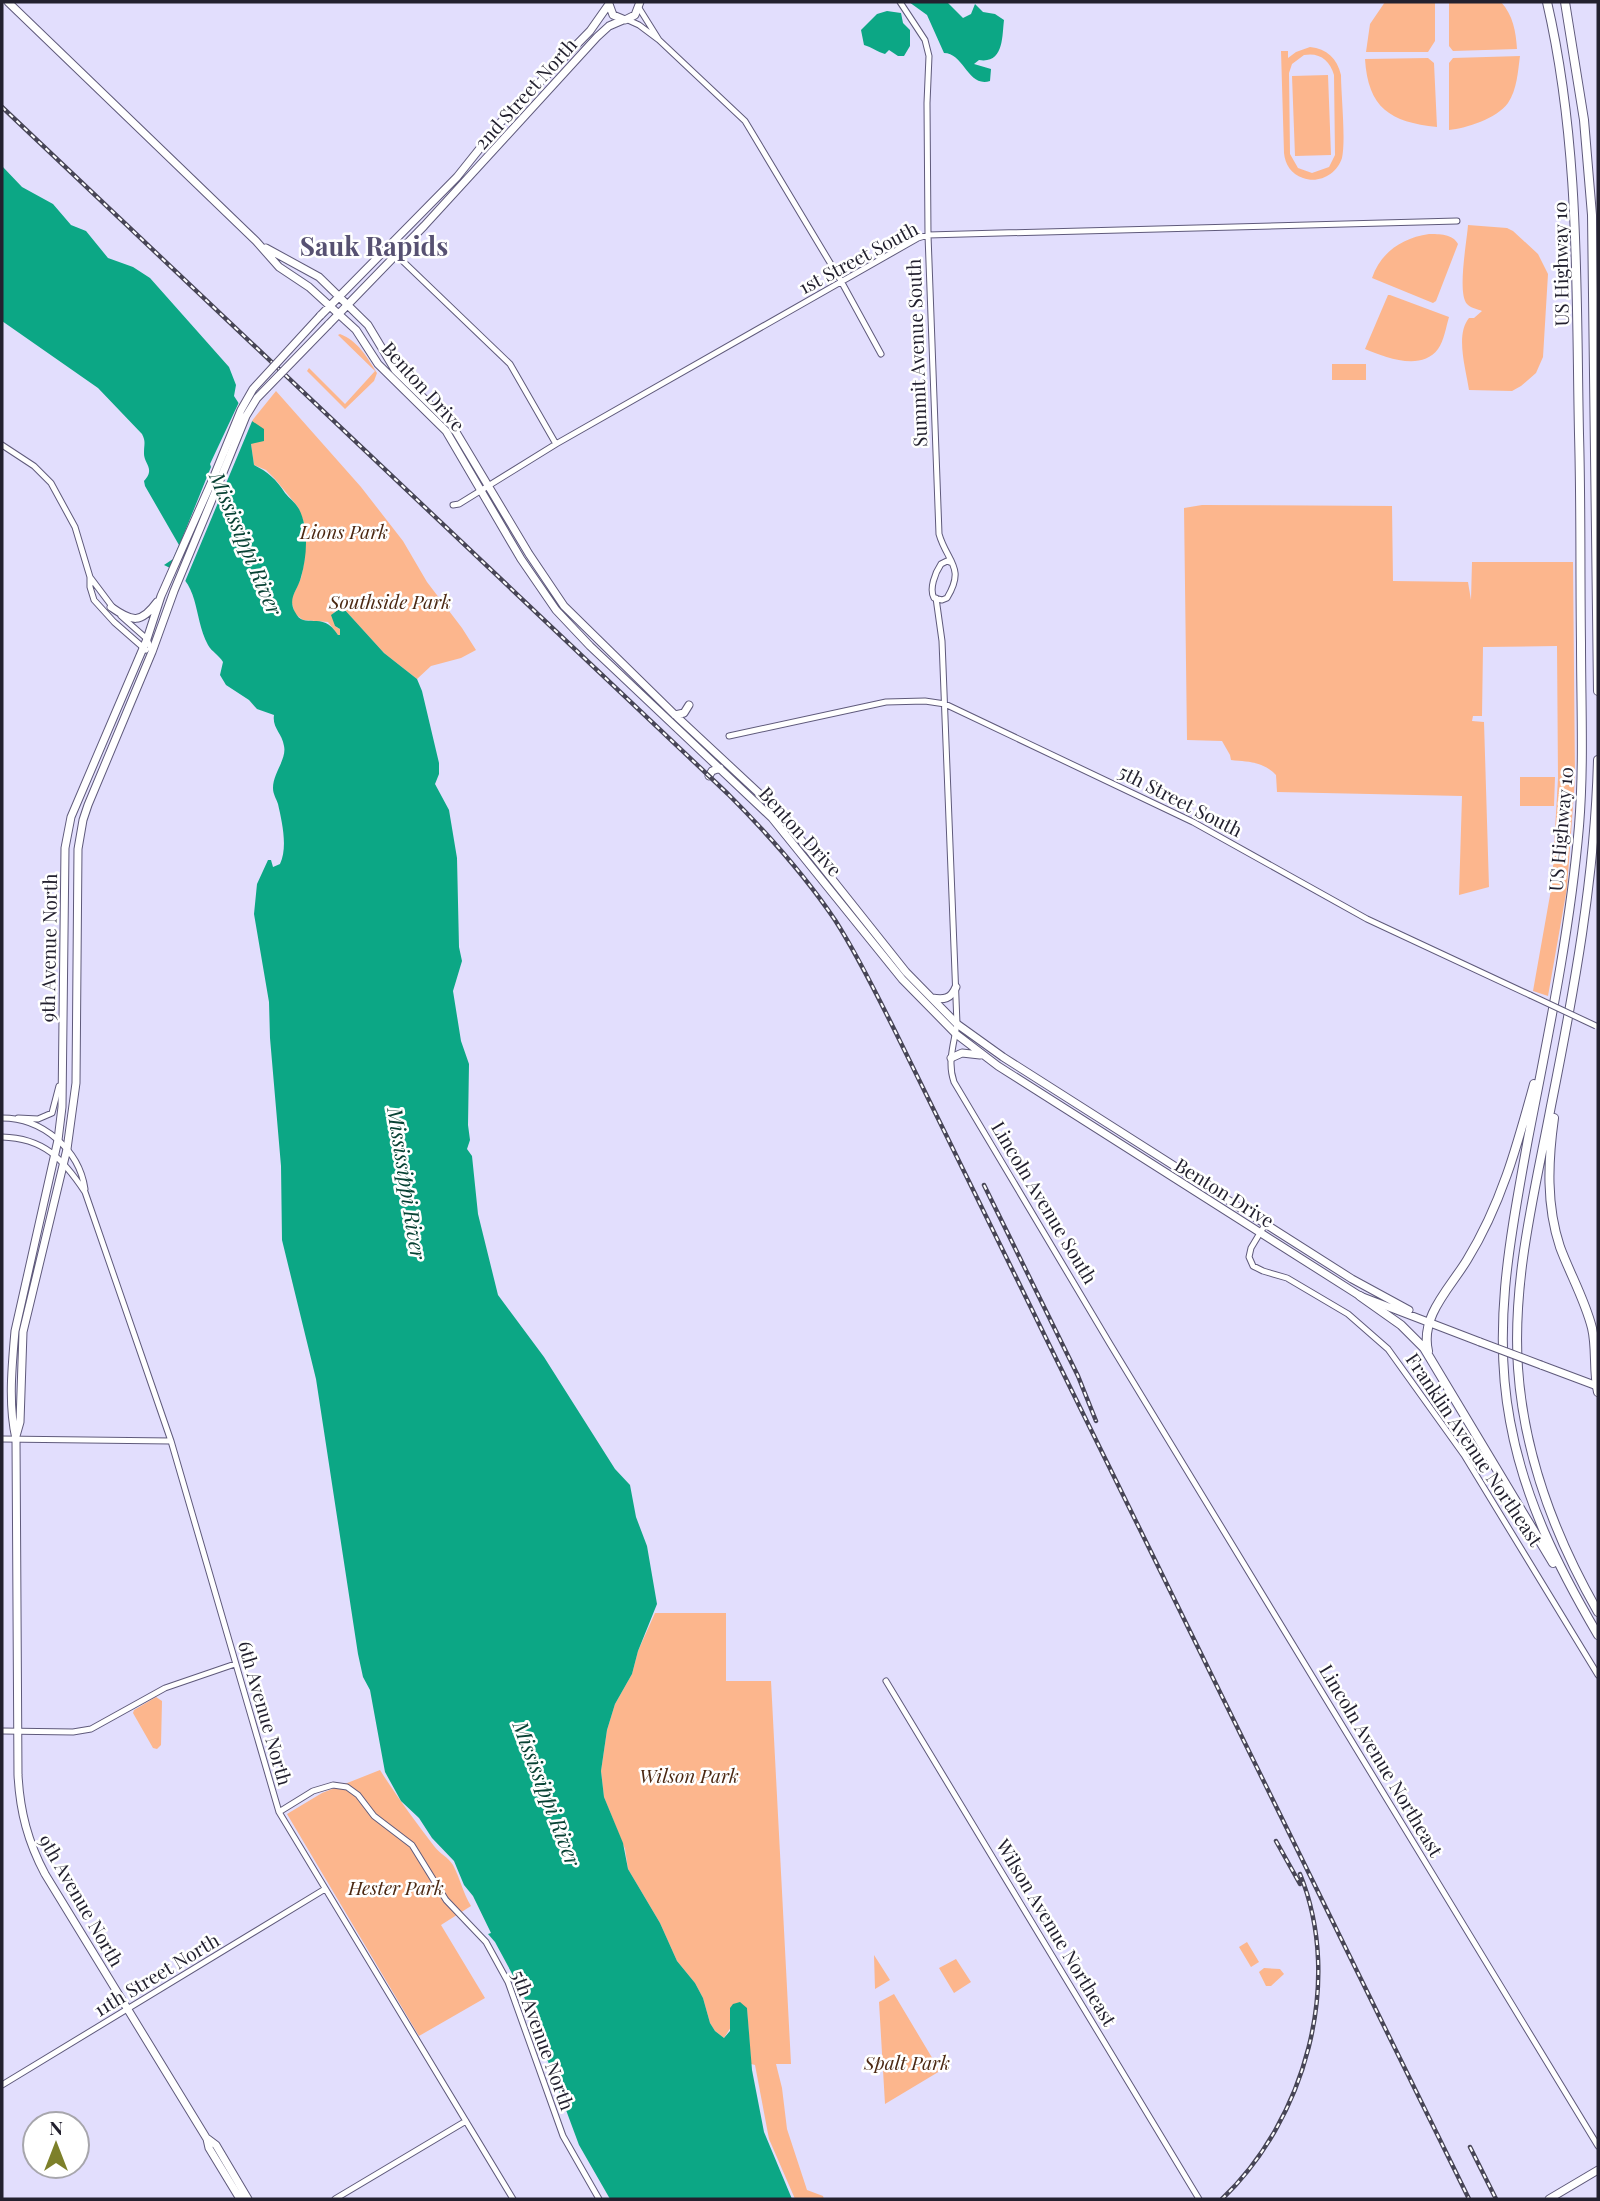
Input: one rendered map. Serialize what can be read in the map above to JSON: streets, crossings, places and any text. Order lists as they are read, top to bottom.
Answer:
{
  "streets": {
    "highway": ["US Highway 10"],
    "main road": ["2nd Street North", "Benton Drive", "9th Avenue North"],
    "street": [
      "1st Street South",
      "Summit Avenue South",
      "5th Street South",
      "Lincoln Avenue South",
      "Franklin Avenue Northeast",
      "6th Avenue North",
      "Lincoln Avenue Northeast",
      "Wilson Avenue Northeast",
      "11th Street North",
      "5th Avenue North"
    ]
  },
  "crossings": [
    ["2nd Street North", "Benton Drive"],
    ["2nd Street North", "9th Avenue North"],
    ["1st Street South", "Summit Avenue South"],
    ["1st Street South", "Benton Drive"],
    ["Summit Avenue South", "Benton Drive"],
    ["Summit Avenue South", "5th Street South"],
    ["Summit Avenue South", "Lincoln Avenue South"],
    ["Benton Drive", "9th Avenue North"],
    ["Benton Drive", "Lincoln Avenue South"],
    ["Benton Drive", "Franklin Avenue Northeast"],
    ["9th Avenue North", "6th Avenue North"],
    ["9th Avenue North", "11th Street North"],
    ["Lincoln Avenue South", "Lincoln Avenue Northeast"],
    ["6th Avenue North", "11th Street North"],
    ["6th Avenue North", "5th Avenue North"]
  ],
  "districts": ["Sauk Rapids"],
  "water": ["Mississippi River"],
  "parks": [
    "Lions Park",
    "Southside Park",
    "Wilson Park",
    "Hester Park",
    "Spalt Park"
  ],
  "north": "top"
}
